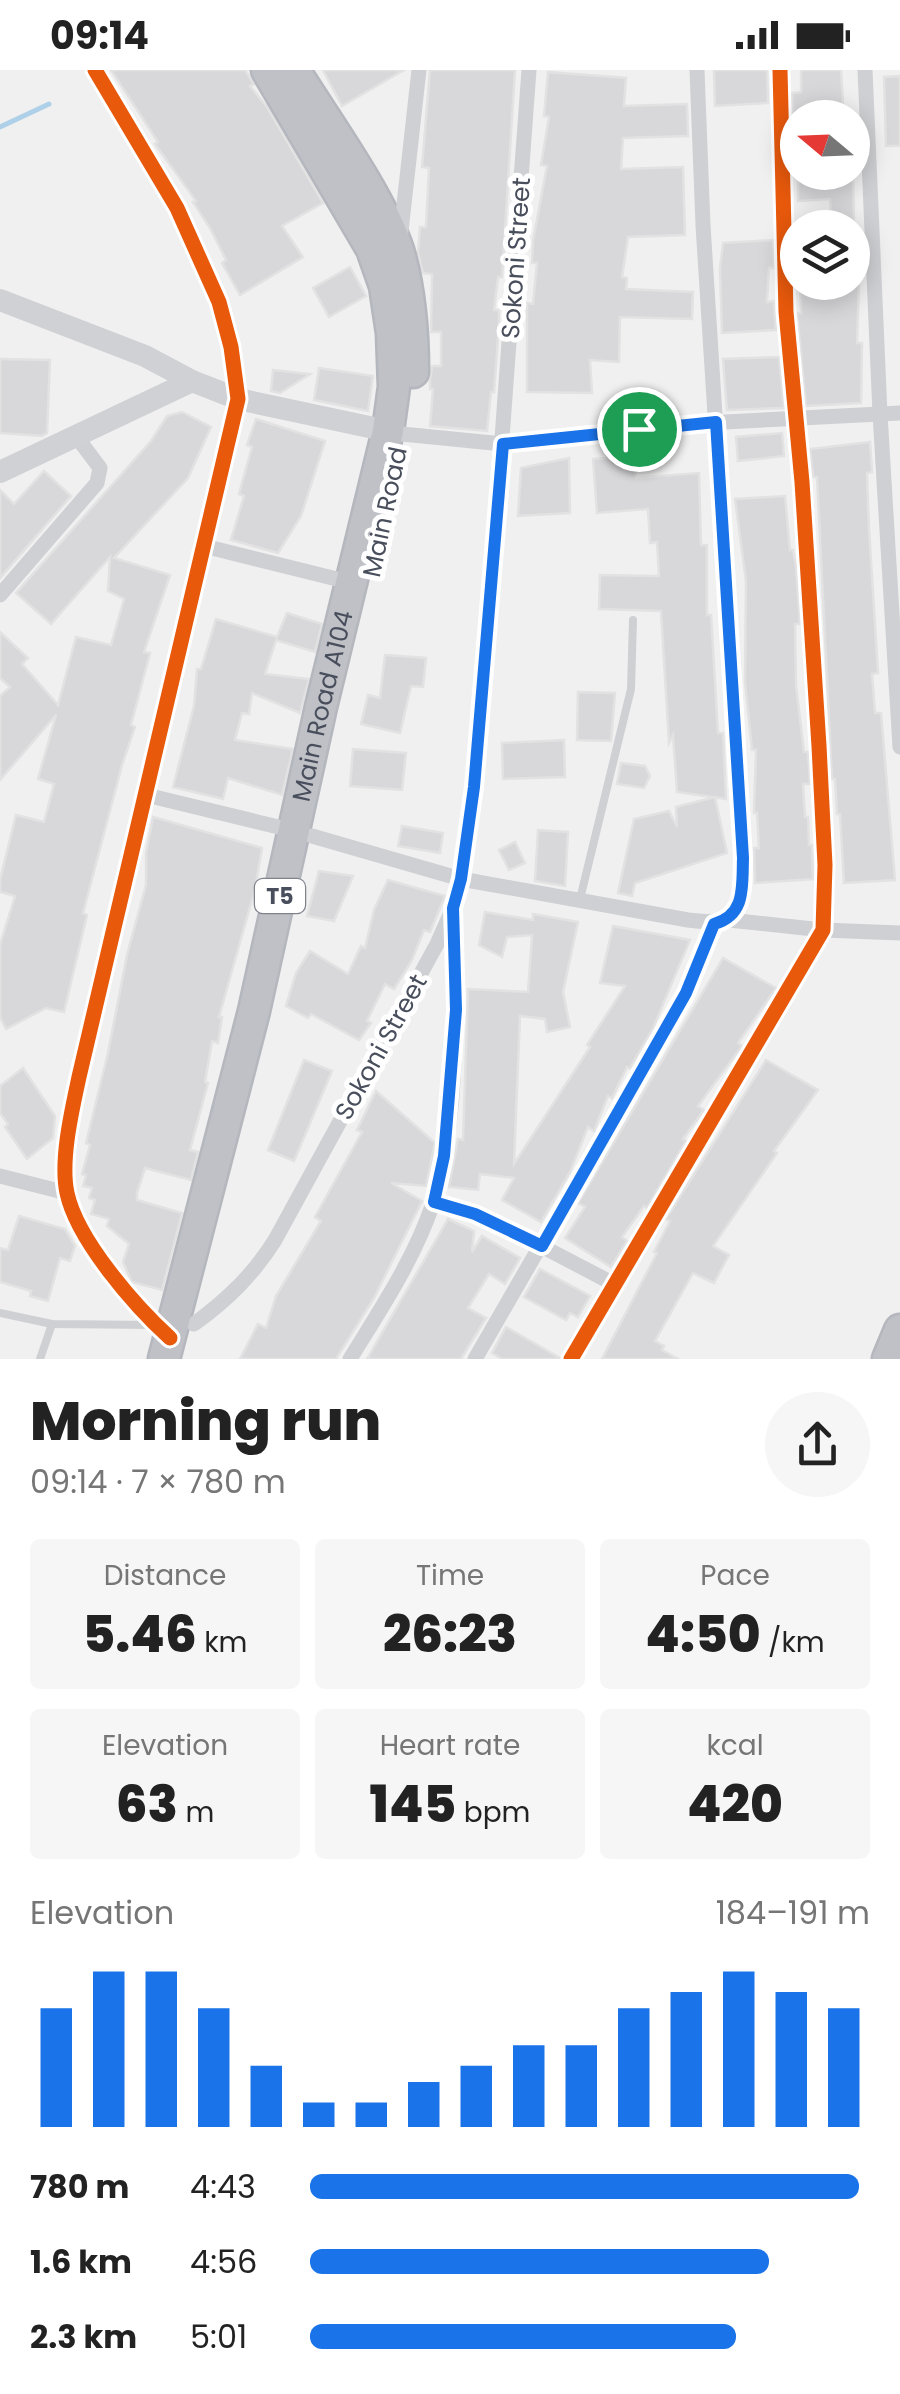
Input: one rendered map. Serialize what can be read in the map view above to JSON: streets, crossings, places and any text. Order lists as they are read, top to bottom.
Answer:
{
  "streets": {
    "highway": ["Main Road", "Main Road A104", "T5"],
    "street": ["Sokoni Street"]
  },
  "crossings": [
    ["Sokoni Street", "Main Road A104"],
    ["Main Road", "Main Road A104"],
    ["Main Road A104", "T5"]
  ],
  "north": "left",
  "page": {
    "status": "09:14",
    "heading": ["Morning run", "09:14 · 7 × 780 m"],
    "stats": [
      ["Distance", "5.46 km"],
      ["Time", "26:23"],
      ["Pace", "4:50 /km"],
      ["Elevation", "63 m"],
      ["Heart rate", "145 bpm"],
      ["kcal", "420"]
    ],
    "chart": ["Elevation", "184–191 m"],
    "list": [
      {
        "name": "780 m",
        "note": "4:43"
      },
      {
        "name": "1.6 km",
        "note": "4:56"
      },
      {
        "name": "2.3 km",
        "note": "5:01"
      }
    ]
  }
}
